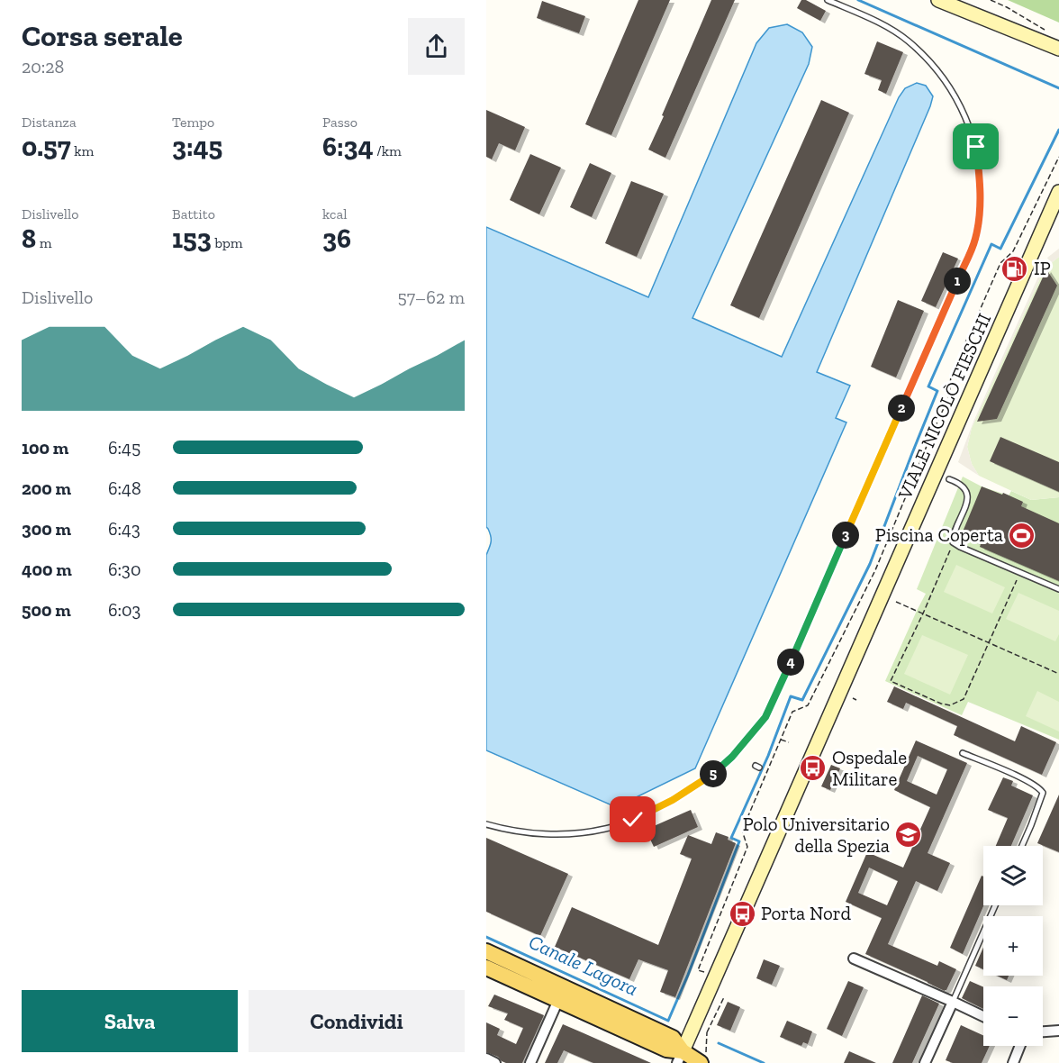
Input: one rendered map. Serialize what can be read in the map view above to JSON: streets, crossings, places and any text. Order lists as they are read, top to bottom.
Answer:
{
  "streets": {
    "main road": ["VIALE NICOLÒ FIESCHI"]
  },
  "water": ["Canale Lagora"],
  "places": {
    "fuel station": ["IP"],
    "sports": ["Piscina Coperta"],
    "bus stop": ["Ospedale Militare", "Porta Nord"],
    "school or university": ["Polo Universitario della Spezia"]
  },
  "page": {
    "heading": ["Corsa serale", "20:28"],
    "stats": [
      ["Distanza", "0.57 km"],
      ["Tempo", "3:45"],
      ["Passo", "6:34 /km"],
      ["Dislivello", "8 m"],
      ["Battito", "153 bpm"],
      ["kcal", "36"]
    ],
    "pins": [
      "1",
      "2",
      "3",
      "4",
      "5"
    ],
    "chart": ["Dislivello", "57–62 m"],
    "list": [
      {
        "name": "100 m",
        "note": "6:45"
      },
      {
        "name": "200 m",
        "note": "6:48"
      },
      {
        "name": "300 m",
        "note": "6:43"
      },
      {
        "name": "400 m",
        "note": "6:30"
      },
      {
        "name": "500 m",
        "note": "6:03"
      }
    ],
    "map_buttons": ["+", "−"],
    "buttons": ["Salva", "Condividi"]
  }
}
